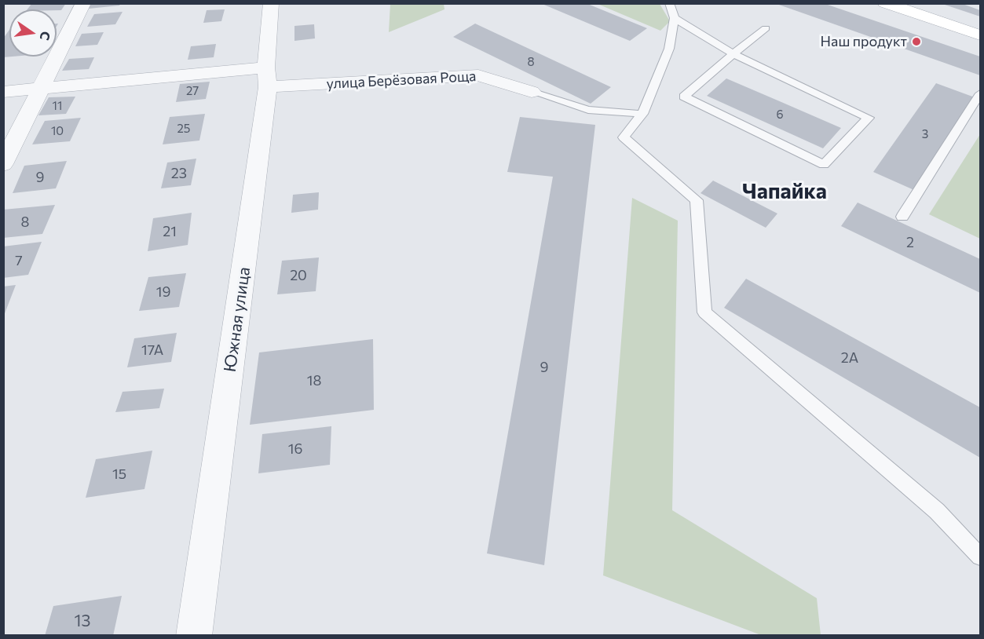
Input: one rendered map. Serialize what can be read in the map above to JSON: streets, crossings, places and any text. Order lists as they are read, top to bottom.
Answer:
{
  "streets": {
    "street": ["улица Берёзовая Роща", "Южная улица"]
  },
  "crossings": [
    ["улица Берёзовая Роща", "Южная улица"]
  ],
  "districts": ["Чапайка"],
  "places": ["Наш продукт"],
  "house_numbers": [
    "8",
    "27",
    "11",
    "6",
    "25",
    "10",
    "3",
    "23",
    "9",
    "8",
    "21",
    "2",
    "7",
    "20",
    "19",
    "17А",
    "2А",
    "9",
    "18",
    "16",
    "15",
    "13"
  ],
  "north": "right"
}
